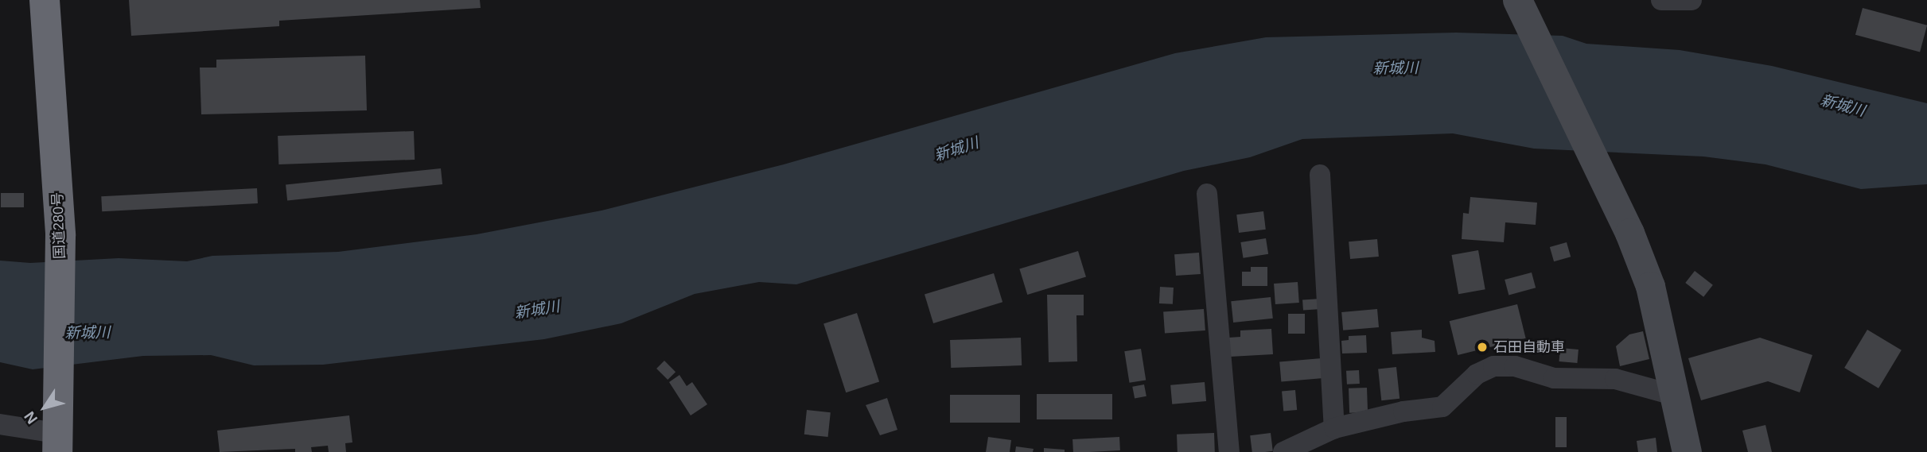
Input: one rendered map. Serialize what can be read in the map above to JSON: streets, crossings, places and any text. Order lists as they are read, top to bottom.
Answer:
{
  "streets": {
    "highway": ["国道280号"]
  },
  "water": ["新城川"],
  "places": ["石田自動車"],
  "north": "bottom left"
}
